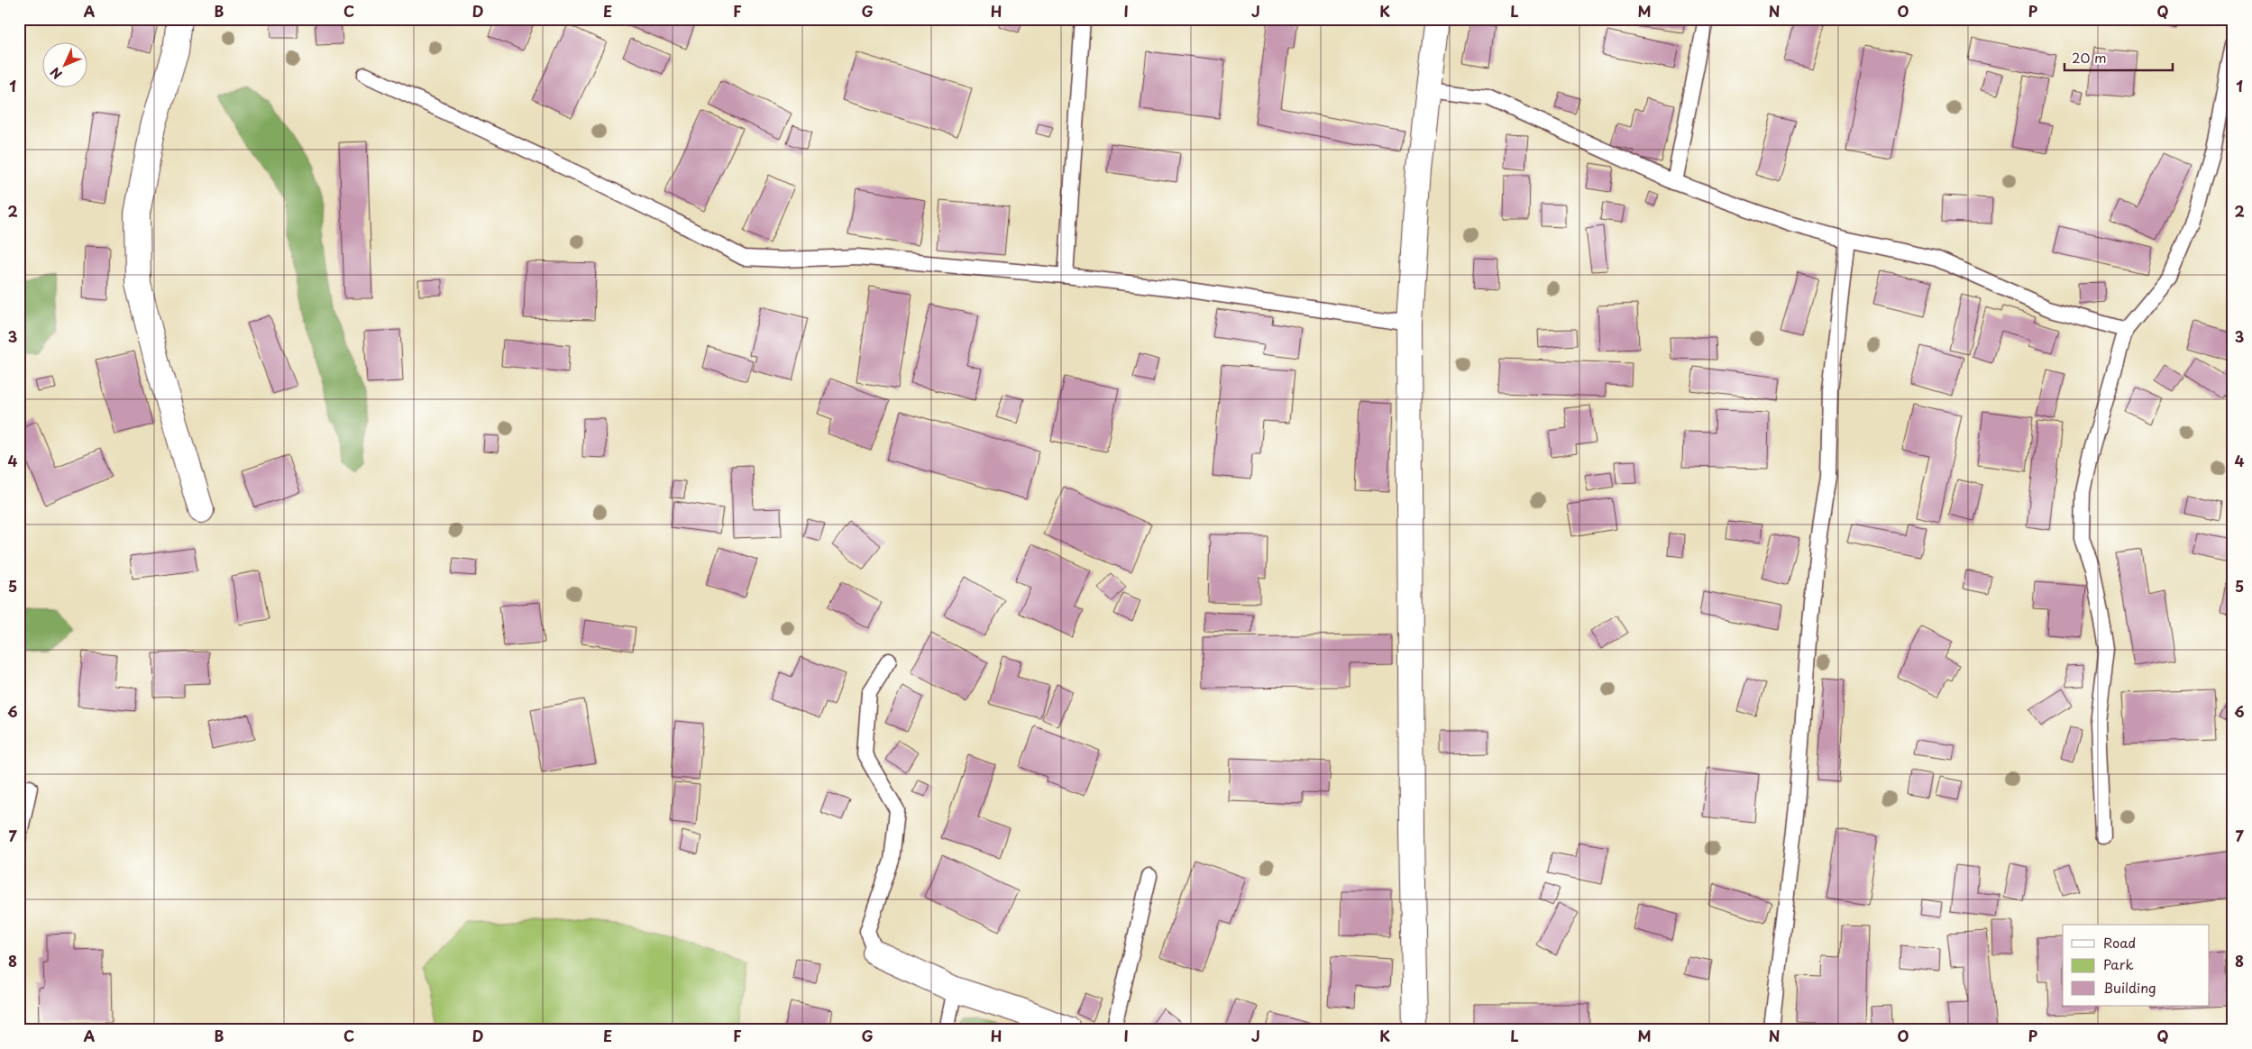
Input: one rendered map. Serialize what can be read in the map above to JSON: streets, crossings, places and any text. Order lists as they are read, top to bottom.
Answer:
{
  "legend": ["Road", "Park", "Building"],
  "scale_bar": "20 m",
  "north": "bottom left",
  "grid": {
    "columns": [
      "A",
      "B",
      "C",
      "D",
      "E",
      "F",
      "G",
      "H",
      "I",
      "J",
      "K",
      "L",
      "M",
      "N",
      "O",
      "P",
      "Q"
    ],
    "rows": [
      "1",
      "2",
      "3",
      "4",
      "5",
      "6",
      "7",
      "8"
    ]
  }
}
